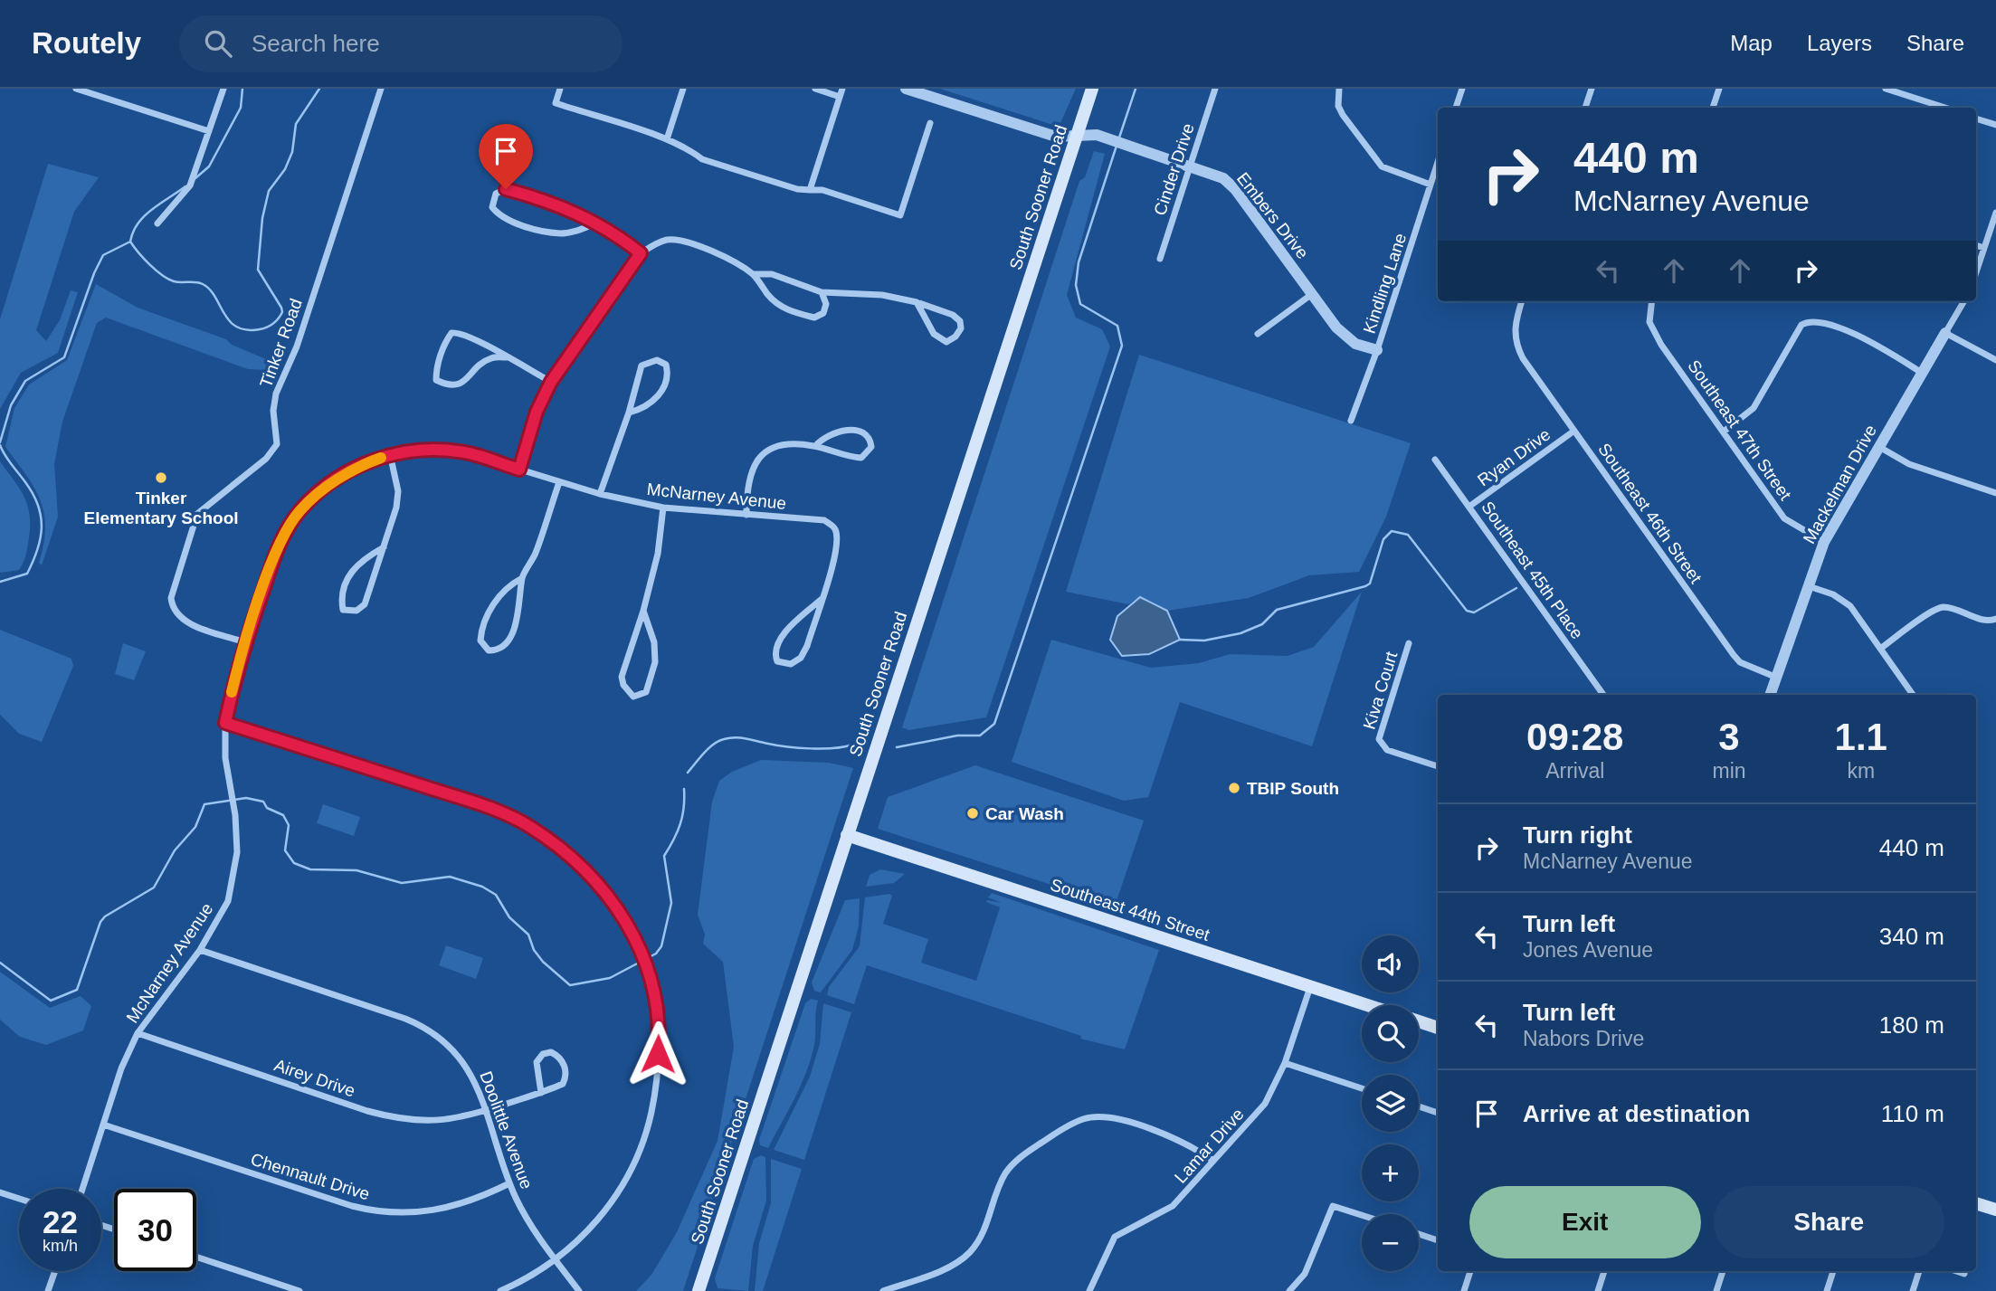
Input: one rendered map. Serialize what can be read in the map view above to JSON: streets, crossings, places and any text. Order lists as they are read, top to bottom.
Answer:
{
  "streets": {
    "main road": ["South Sooner Road", "Southeast 44th Street"],
    "street": [
      "Cinder Drive",
      "Embers Drive",
      "Kindling Lane",
      "Tinker Road",
      "Southeast 47th Street",
      "Ryan Drive",
      "Mackelman Drive",
      "McNarney Avenue",
      "Southeast 46th Street",
      "Southeast 45th Place",
      "Kiva Court",
      "Airey Drive",
      "Doolittle Avenue",
      "Lamar Drive",
      "Chennault Drive"
    ]
  },
  "crossings": [
    ["Cinder Drive", "Embers Drive"],
    ["South Sooner Road", "Embers Drive"],
    ["South Sooner Road", "Southeast 44th Street"],
    ["Embers Drive", "Kindling Lane"],
    ["Tinker Road", "McNarney Avenue"],
    ["Southeast 47th Street", "Mackelman Drive"],
    ["Ryan Drive", "Southeast 46th Street"],
    ["Ryan Drive", "Southeast 45th Place"],
    ["Mackelman Drive", "Southeast 46th Street"],
    ["McNarney Avenue", "Airey Drive"],
    ["McNarney Avenue", "Doolittle Avenue"],
    ["McNarney Avenue", "Chennault Drive"],
    ["Southeast 44th Street", "Lamar Drive"],
    ["Airey Drive", "Doolittle Avenue"],
    ["Doolittle Avenue", "Chennault Drive"]
  ],
  "places": ["Tinker Elementary School", "TBIP South", "Car Wash"],
  "page": {
    "header": "Routely",
    "search": "Search here",
    "nav": ["Map", "Layers", "Share"],
    "turn": ["440 m", "McNarney Avenue"],
    "eta": [
      "09:28",
      "Arrival",
      "3",
      "min",
      "1.1",
      "km"
    ],
    "list": [
      {
        "name": "Turn right",
        "note": "McNarney Avenue",
        "value": "440 m"
      },
      {
        "name": "Turn left",
        "note": "Jones Avenue",
        "value": "340 m"
      },
      {
        "name": "Turn left",
        "note": "Nabors Drive",
        "value": "180 m"
      },
      {
        "name": "Arrive at destination",
        "value": "110 m"
      }
    ],
    "map_buttons": ["+", "−"],
    "buttons": ["Exit", "Share"],
    "speed": "22 km/h",
    "limit": "30"
  }
}
